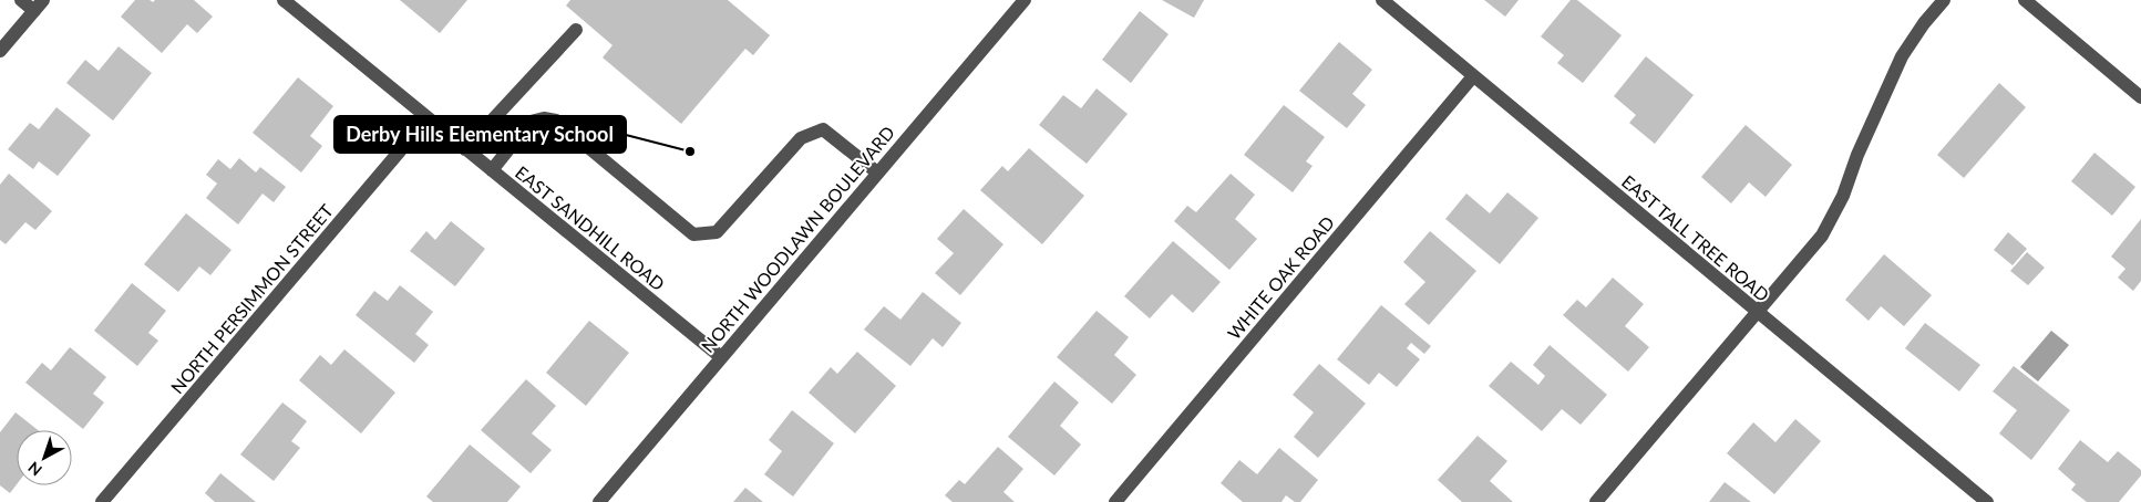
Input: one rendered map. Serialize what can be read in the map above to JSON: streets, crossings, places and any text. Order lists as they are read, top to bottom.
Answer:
{
  "streets": {
    "street": [
      "EAST SANDHILL ROAD",
      "EAST TALL TREE ROAD",
      "NORTH WOODLAWN BOULEVARD",
      "WHITE OAK ROAD",
      "NORTH PERSIMMON STREET"
    ]
  },
  "crossings": [
    ["EAST SANDHILL ROAD", "NORTH WOODLAWN BOULEVARD"],
    ["EAST SANDHILL ROAD", "NORTH PERSIMMON STREET"],
    ["EAST TALL TREE ROAD", "WHITE OAK ROAD"]
  ],
  "places": ["Derby Hills Elementary School"],
  "north": "bottom left"
}
